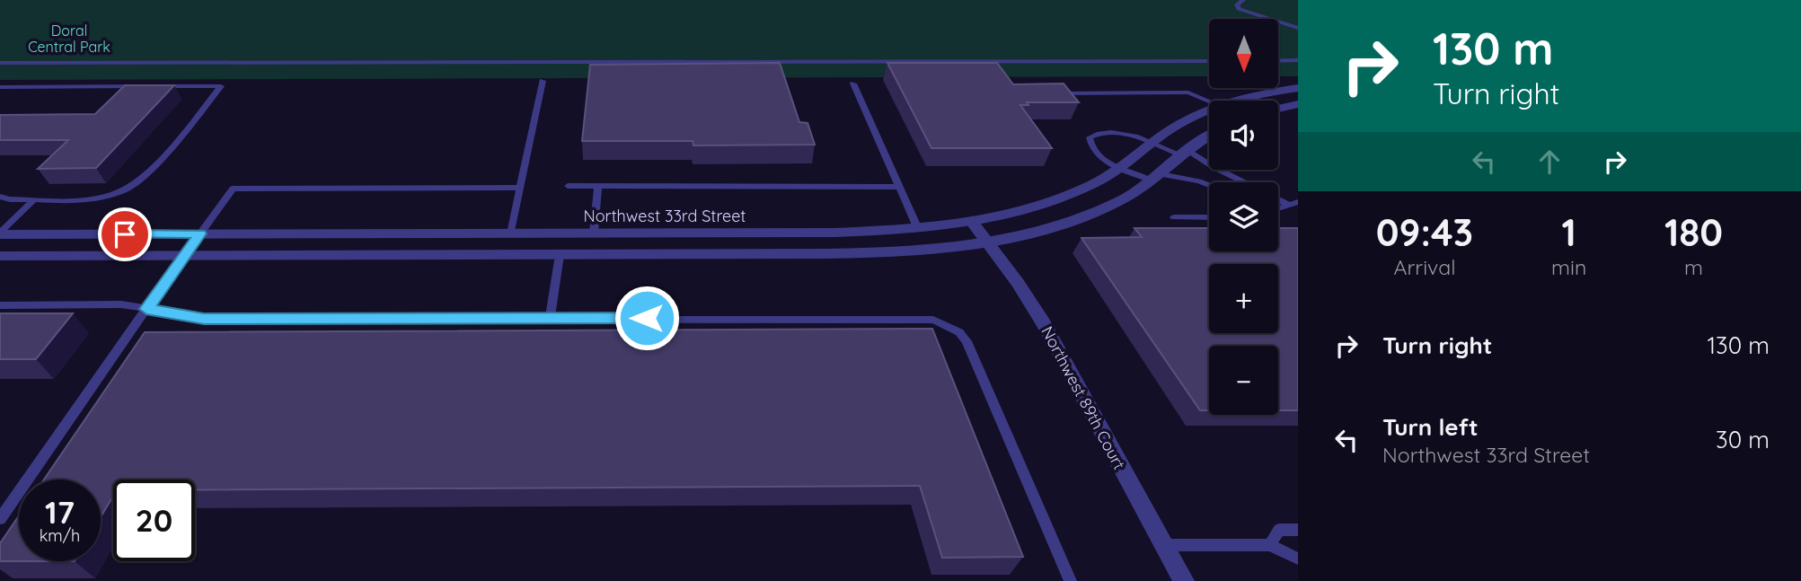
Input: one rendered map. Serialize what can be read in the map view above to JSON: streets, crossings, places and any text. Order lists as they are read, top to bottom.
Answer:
{
  "streets": {
    "street": ["Northwest 33rd Street", "Northwest 89th Court"]
  },
  "crossings": [
    ["Northwest 33rd Street", "Northwest 89th Court"]
  ],
  "parks": ["Doral Central Park"],
  "north": "bottom",
  "page": {
    "turn": ["130 m", "Turn right"],
    "map_buttons": ["+", "−"],
    "eta": [
      "09:43",
      "Arrival",
      "1",
      "min",
      "180",
      "m"
    ],
    "list": [
      {
        "name": "Turn right",
        "value": "130 m"
      },
      {
        "name": "Turn left",
        "note": "Northwest 33rd Street",
        "value": "30 m"
      }
    ],
    "speed": "17 km/h",
    "limit": "20"
  }
}
